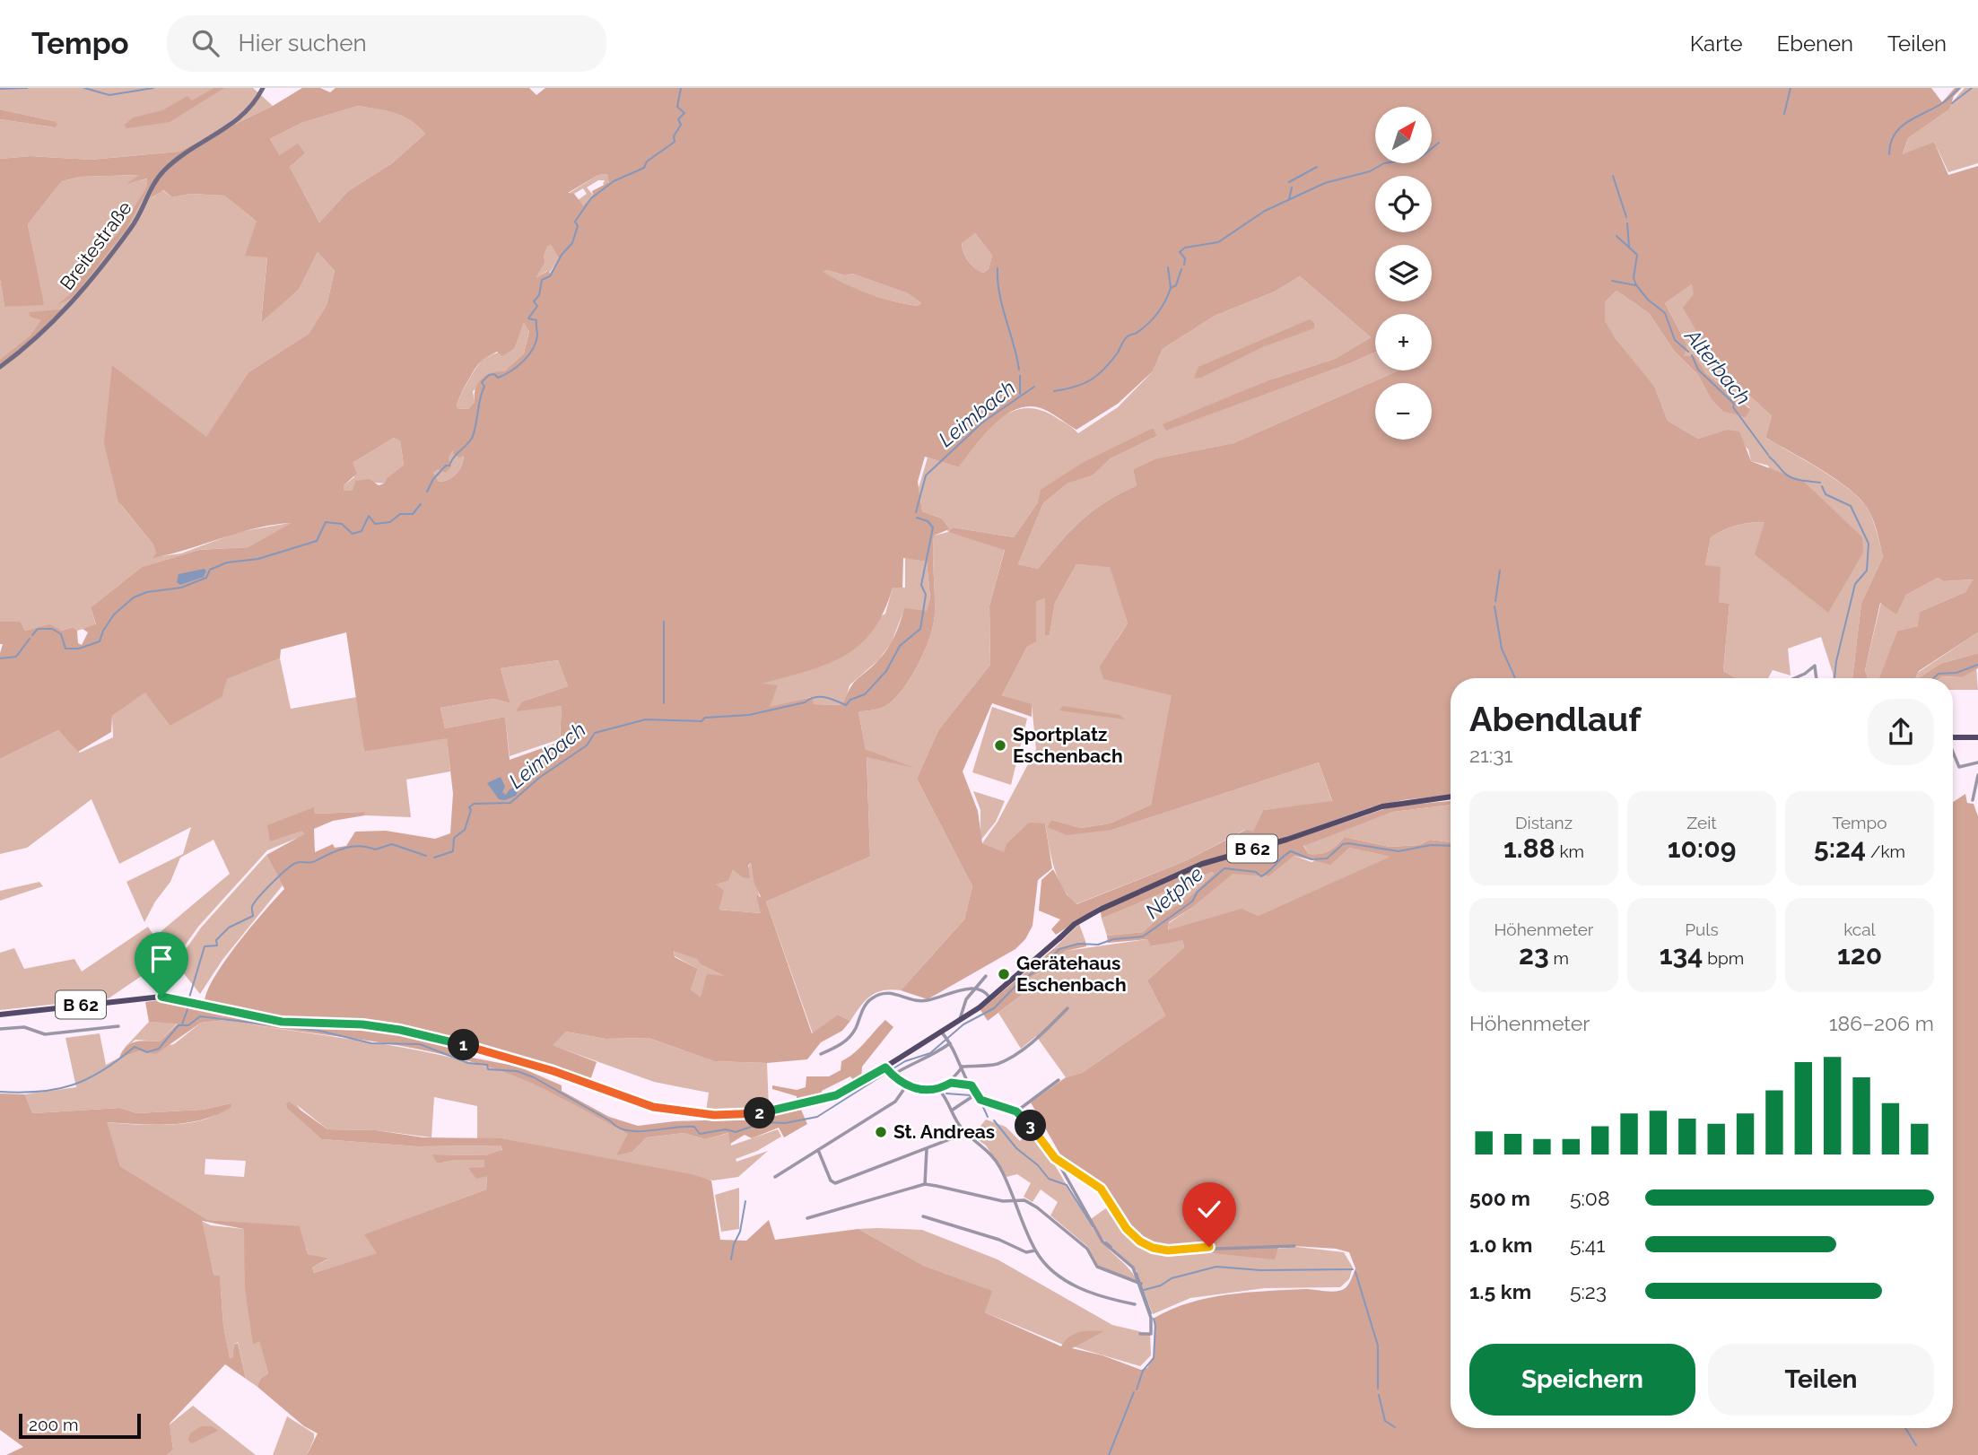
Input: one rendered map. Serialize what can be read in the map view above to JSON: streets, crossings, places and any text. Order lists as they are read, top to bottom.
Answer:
{
  "streets": {
    "main road": ["B 62"],
    "street": ["Breitestraße"]
  },
  "water": ["Alterbach", "Leimbach", "Netphe"],
  "places": ["Sportplatz Eschenbach", "Gerätehaus Eschenbach", "St. Andreas"],
  "scale_bar": "200 m",
  "north": "top right",
  "page": {
    "header": "Tempo",
    "search": "Hier suchen",
    "nav": ["Karte", "Ebenen", "Teilen"],
    "map_buttons": ["+", "−"],
    "heading": ["Abendlauf", "21:31"],
    "stats": [
      ["Distanz", "1.88 km"],
      ["Zeit", "10:09"],
      ["Tempo", "5:24 /km"],
      ["Höhenmeter", "23 m"],
      ["Puls", "134 bpm"],
      ["kcal", "120"]
    ],
    "chart": ["Höhenmeter", "186–206 m"],
    "pins": ["1", "2", "3"],
    "list": [
      {
        "name": "500 m",
        "note": "5:08"
      },
      {
        "name": "1.0 km",
        "note": "5:41"
      },
      {
        "name": "1.5 km",
        "note": "5:23"
      }
    ],
    "buttons": ["Speichern", "Teilen"],
    "scale": "200 m"
  }
}
